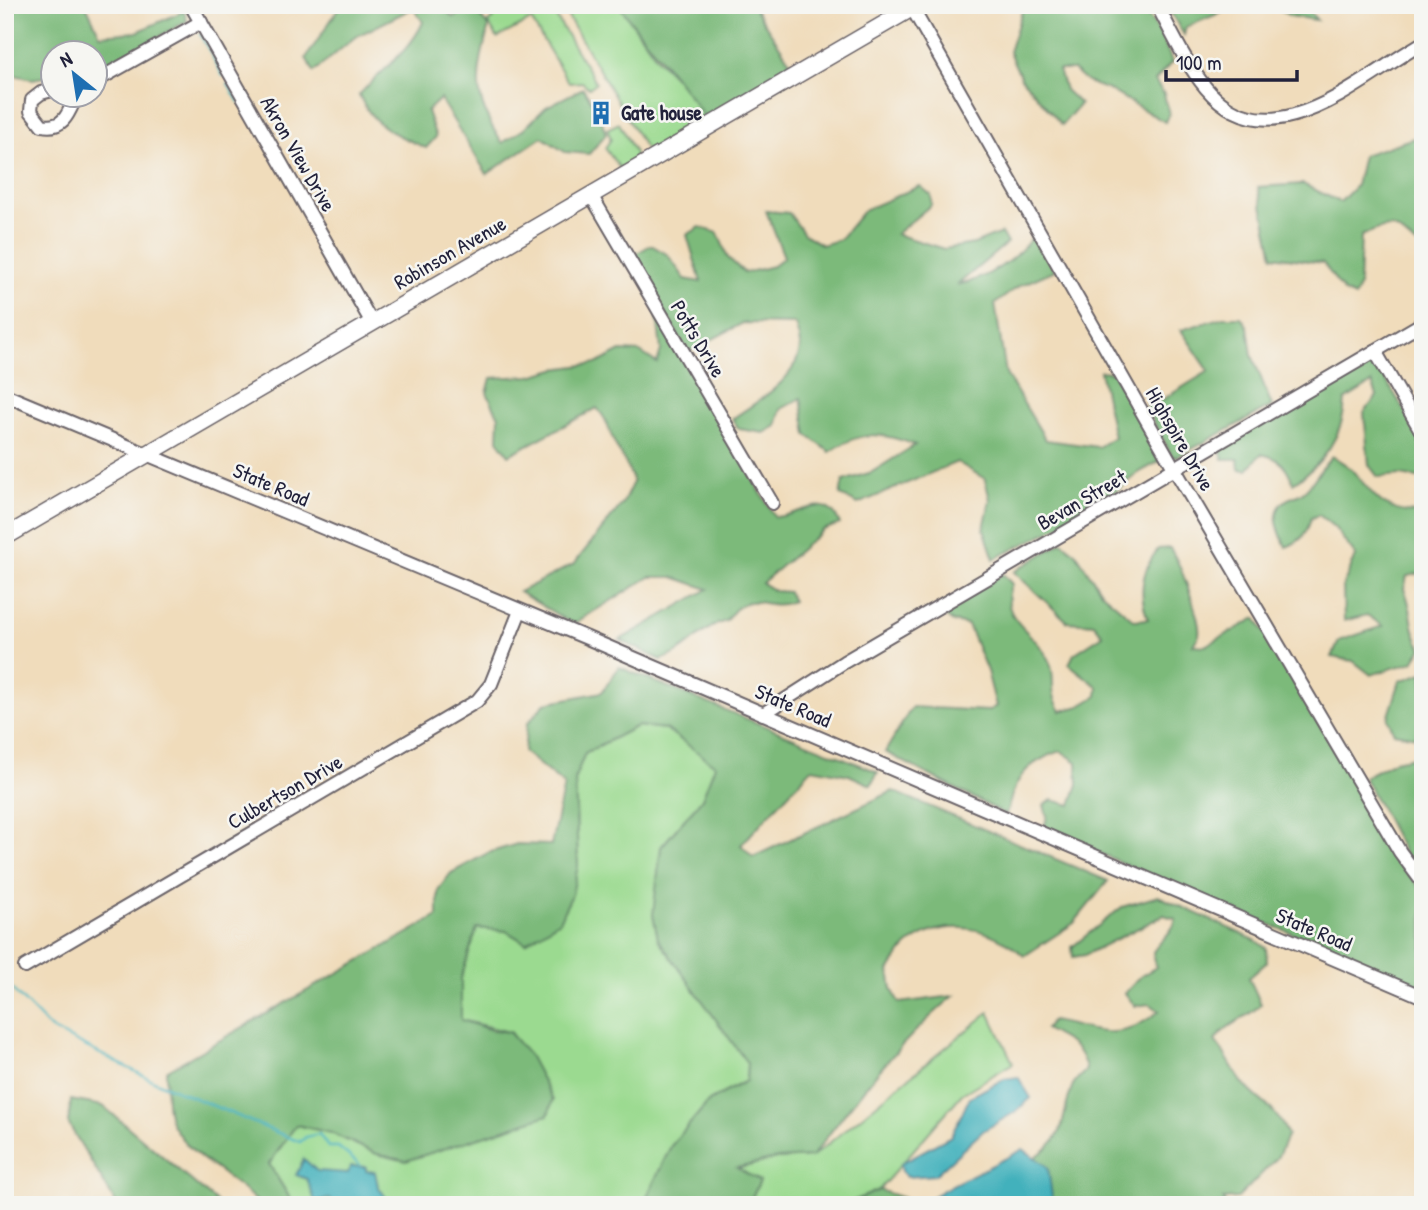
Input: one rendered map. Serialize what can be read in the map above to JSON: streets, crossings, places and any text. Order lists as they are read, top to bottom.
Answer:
{
  "streets": {
    "main road": ["Robinson Avenue"],
    "street": [
      "Akron View Drive",
      "Potts Drive",
      "Highspire Drive",
      "State Road",
      "Bevan Street",
      "Culbertson Drive"
    ]
  },
  "crossings": [
    ["Akron View Drive", "Robinson Avenue"],
    ["Robinson Avenue", "Potts Drive"],
    ["Robinson Avenue", "Highspire Drive"],
    ["Robinson Avenue", "State Road"],
    ["Highspire Drive", "Bevan Street"],
    ["State Road", "Bevan Street"],
    ["State Road", "Culbertson Drive"]
  ],
  "places": {
    "building": ["Gate house"]
  },
  "scale_bar": "100 m",
  "north": "top left"
}
